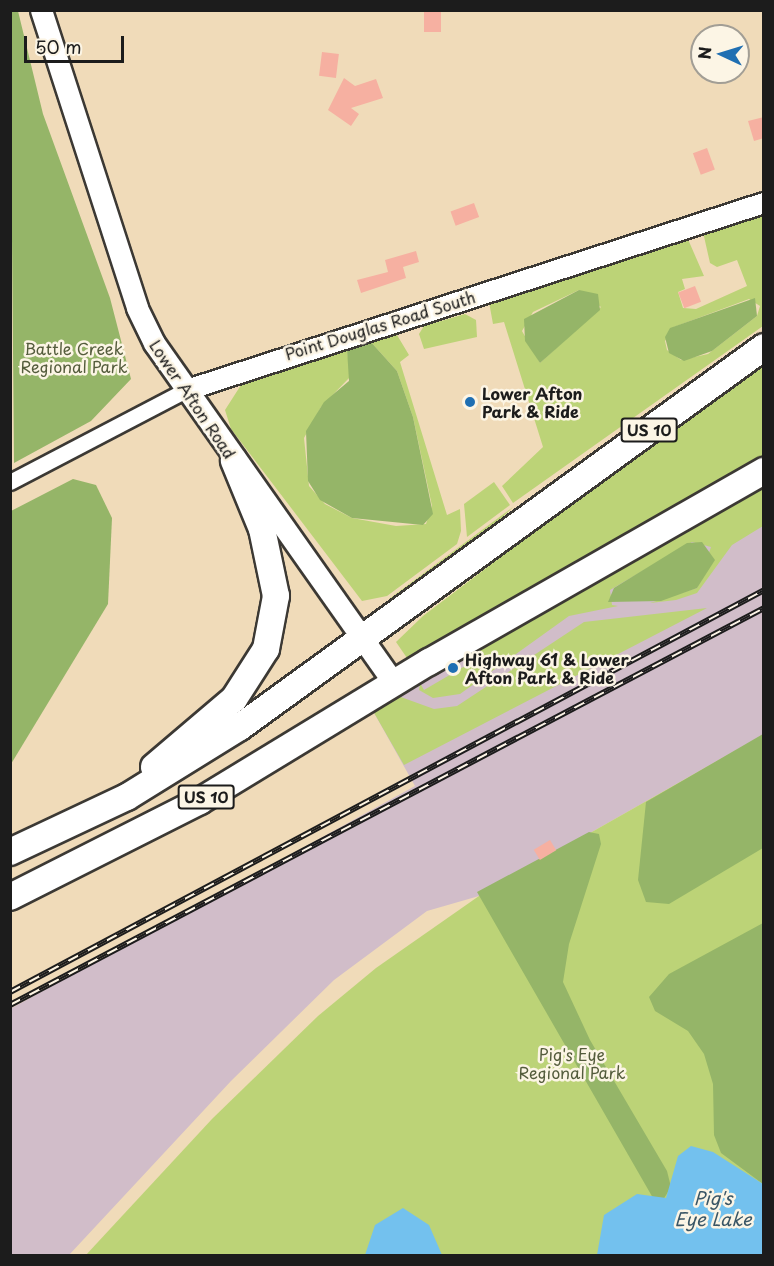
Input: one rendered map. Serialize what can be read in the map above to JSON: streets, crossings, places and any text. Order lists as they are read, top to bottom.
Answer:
{
  "streets": {
    "highway": ["US 10"],
    "main road": ["Lower Afton Road"],
    "street": ["Point Douglas Road South"]
  },
  "crossings": [
    ["Point Douglas Road South", "Lower Afton Road"],
    ["Lower Afton Road", "US 10"]
  ],
  "water": ["Pig's Eye Lake"],
  "parks": ["Battle Creek Regional Park", "Pig's Eye Regional Park"],
  "places": ["Lower Afton Park & Ride", "Highway 61 & Lower Afton Park & Ride"],
  "scale_bar": "50 m",
  "north": "left"
}
